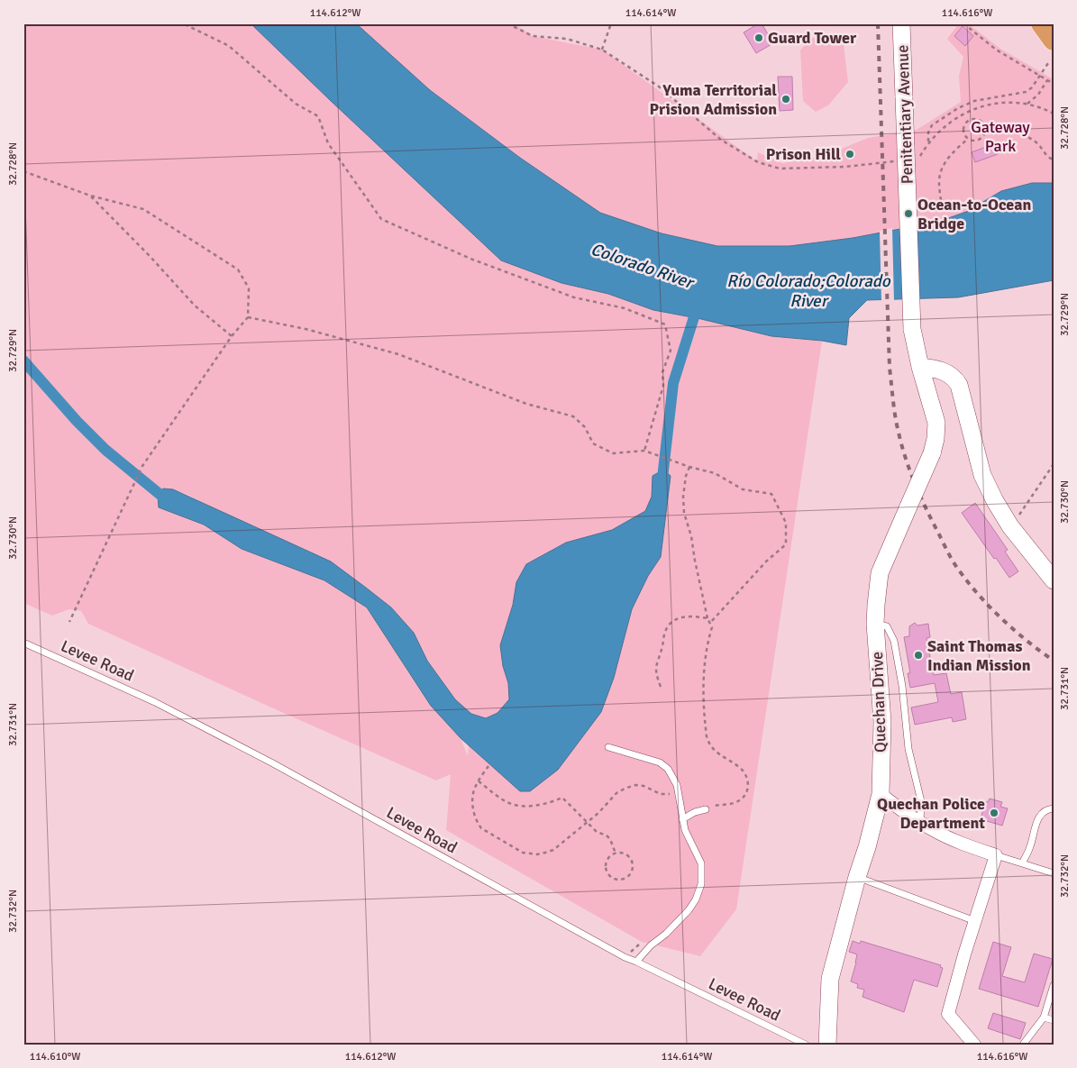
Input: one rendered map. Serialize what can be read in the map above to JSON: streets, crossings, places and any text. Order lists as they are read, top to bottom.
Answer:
{
  "streets": {
    "street": ["Penitentiary Avenue", "Quechan Drive"],
    "lane": ["Levee Road"]
  },
  "crossings": [
    ["Penitentiary Avenue", "Quechan Drive"]
  ],
  "water": ["Colorado River", "Río Colorado;Colorado River"],
  "parks": ["Gateway Park"],
  "places": [
    "Guard Tower",
    "Yuma Territorial Prision Admission",
    "Prison Hill",
    "Ocean-to-Ocean Bridge",
    "Saint Thomas Indian Mission",
    "Quechan Police Department"
  ],
  "coordinates": [
    "114.612°W",
    "114.614°W",
    "114.616°W",
    "32.728°N",
    "32.729°N",
    "32.730°N",
    "32.731°N",
    "32.732°N",
    "114.610°W"
  ]
}
